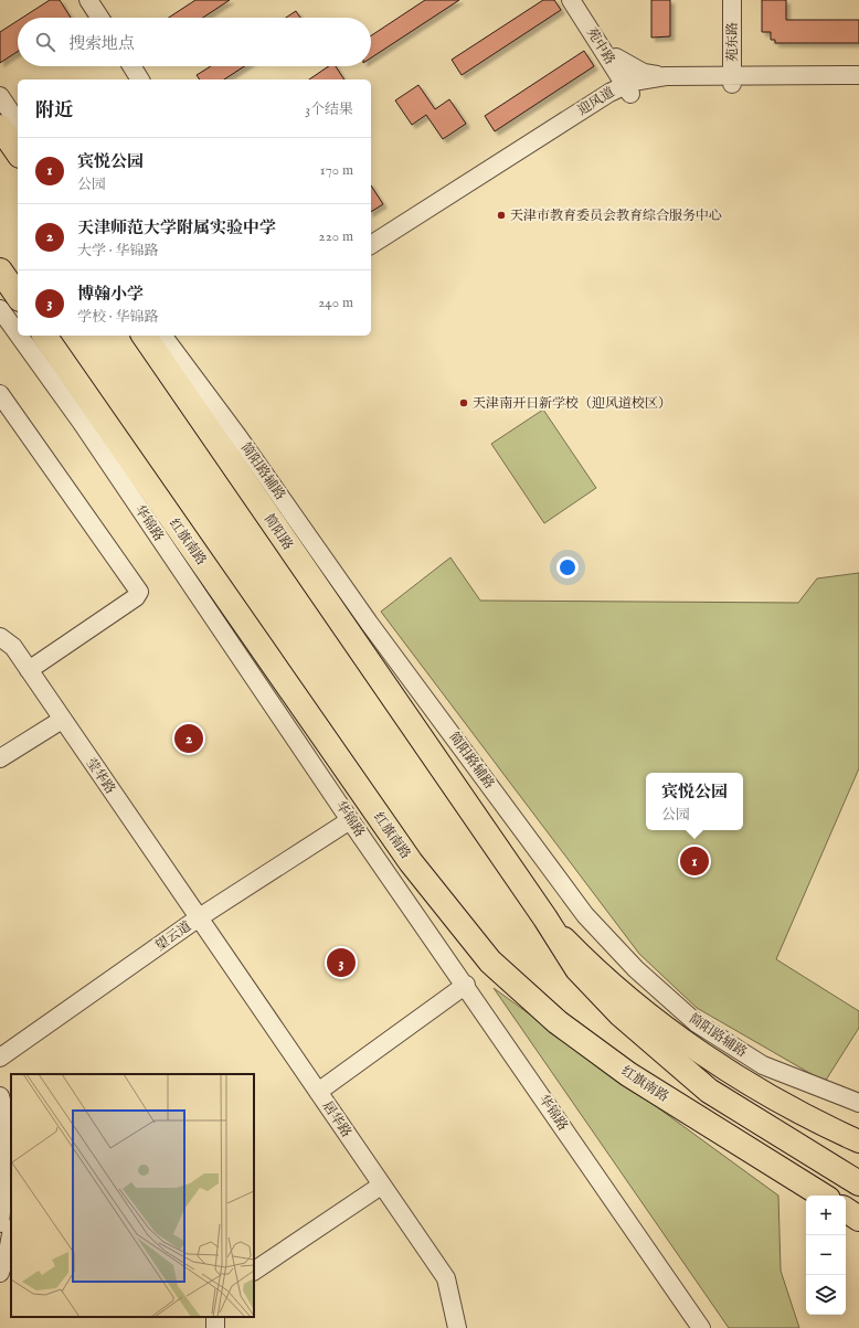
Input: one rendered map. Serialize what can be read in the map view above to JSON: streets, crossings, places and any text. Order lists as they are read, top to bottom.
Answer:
{
  "streets": {
    "highway": ["简阳路", "红旗南路"],
    "street": [
      "苑东路",
      "苑中路",
      "迎风道",
      "简阳路辅路",
      "华锦路",
      "莹华路",
      "望云道",
      "居华路"
    ]
  },
  "crossings": [
    ["苑东路", "迎风道"],
    ["苑中路", "迎风道"],
    ["华锦路", "望云道"],
    ["莹华路", "望云道"],
    ["莹华路", "居华路"],
    ["望云道", "居华路"]
  ],
  "places": ["天津市教育委员会教育综合服务中心", "天津南开日新学校（迎风道校区）"],
  "page": {
    "search": "搜索地点",
    "heading": ["附近", "3个结果"],
    "list": [
      {
        "mark": "1",
        "name": "宾悦公园",
        "note": "公园",
        "value": "170 m"
      },
      {
        "mark": "2",
        "name": "天津师范大学附属实验中学",
        "note": "大学 · 华锦路",
        "value": "220 m"
      },
      {
        "mark": "3",
        "name": "博翰小学",
        "note": "学校 · 华锦路",
        "value": "240 m"
      }
    ],
    "pins": ["2", "1", "3"],
    "popup": ["宾悦公园", "公园"],
    "map_buttons": ["+", "−"]
  }
}
